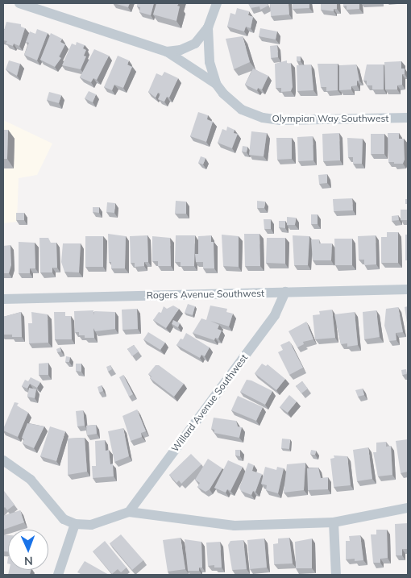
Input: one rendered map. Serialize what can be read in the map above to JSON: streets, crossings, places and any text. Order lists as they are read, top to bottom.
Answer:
{
  "streets": {
    "street": ["Olympian Way Southwest", "Rogers Avenue Southwest", "Willard Avenue Southwest"]
  },
  "crossings": [
    ["Rogers Avenue Southwest", "Willard Avenue Southwest"]
  ],
  "north": "bottom"
}
